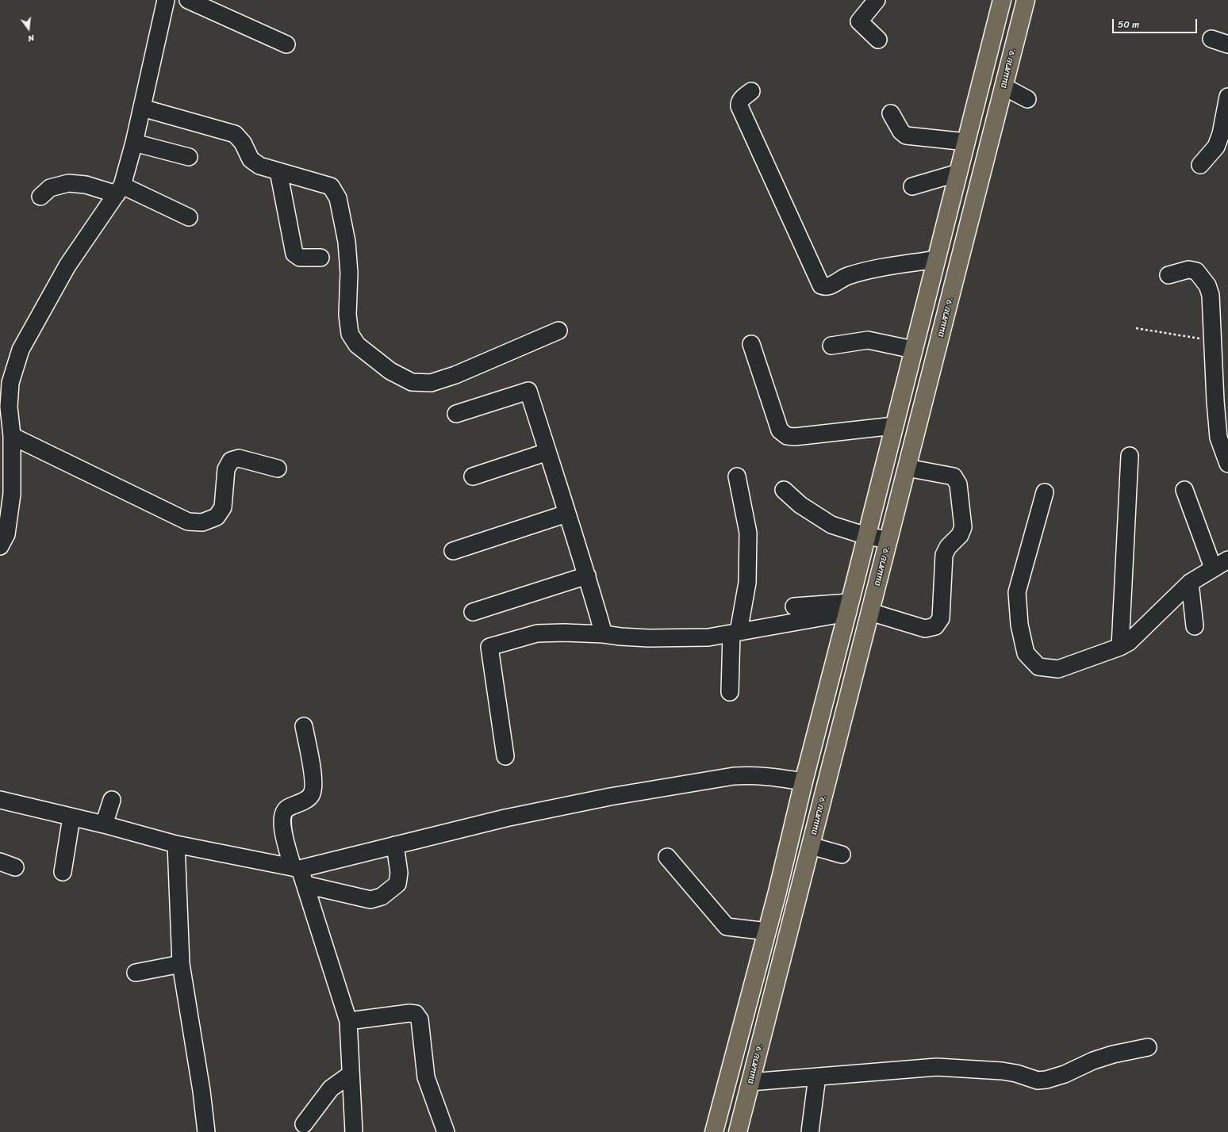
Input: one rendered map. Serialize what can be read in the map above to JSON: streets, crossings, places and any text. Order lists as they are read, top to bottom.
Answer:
{
  "streets": {
    "main road": ["ถนนสาย จ."]
  },
  "scale_bar": "50 m",
  "north": "bottom"
}
